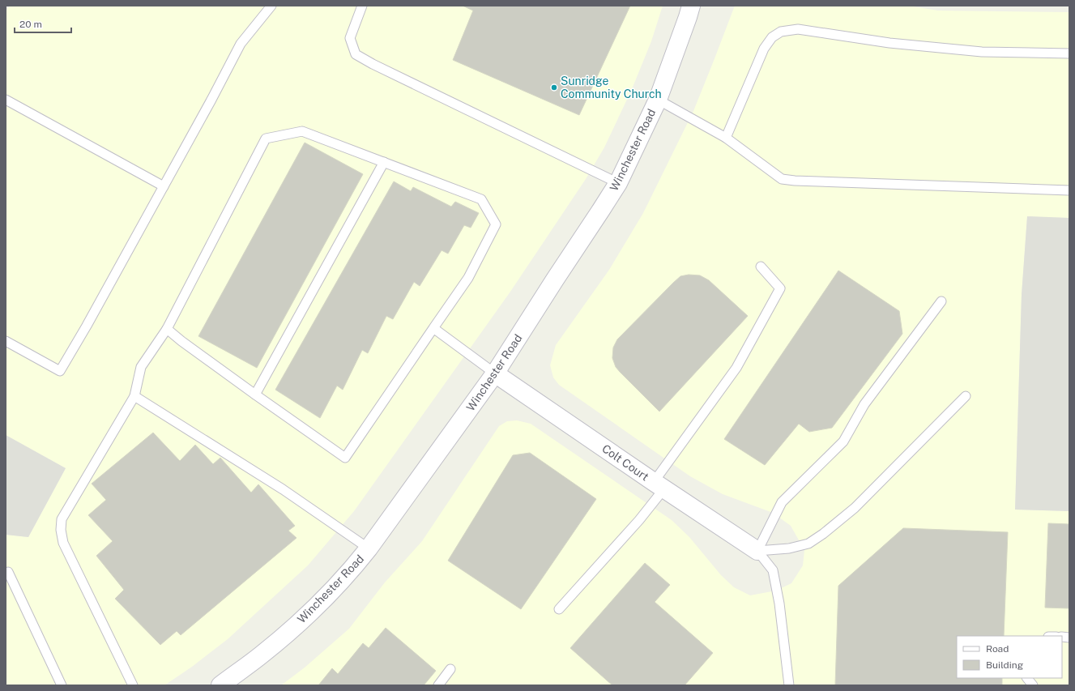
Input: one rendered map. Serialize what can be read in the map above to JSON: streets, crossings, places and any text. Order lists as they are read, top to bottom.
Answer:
{
  "streets": {
    "street": ["Winchester Road", "Colt Court"]
  },
  "crossings": [
    ["Winchester Road", "Colt Court"]
  ],
  "places": ["Sunridge Community Church"],
  "legend": ["Road", "Building"],
  "scale_bar": "20 m"
}
